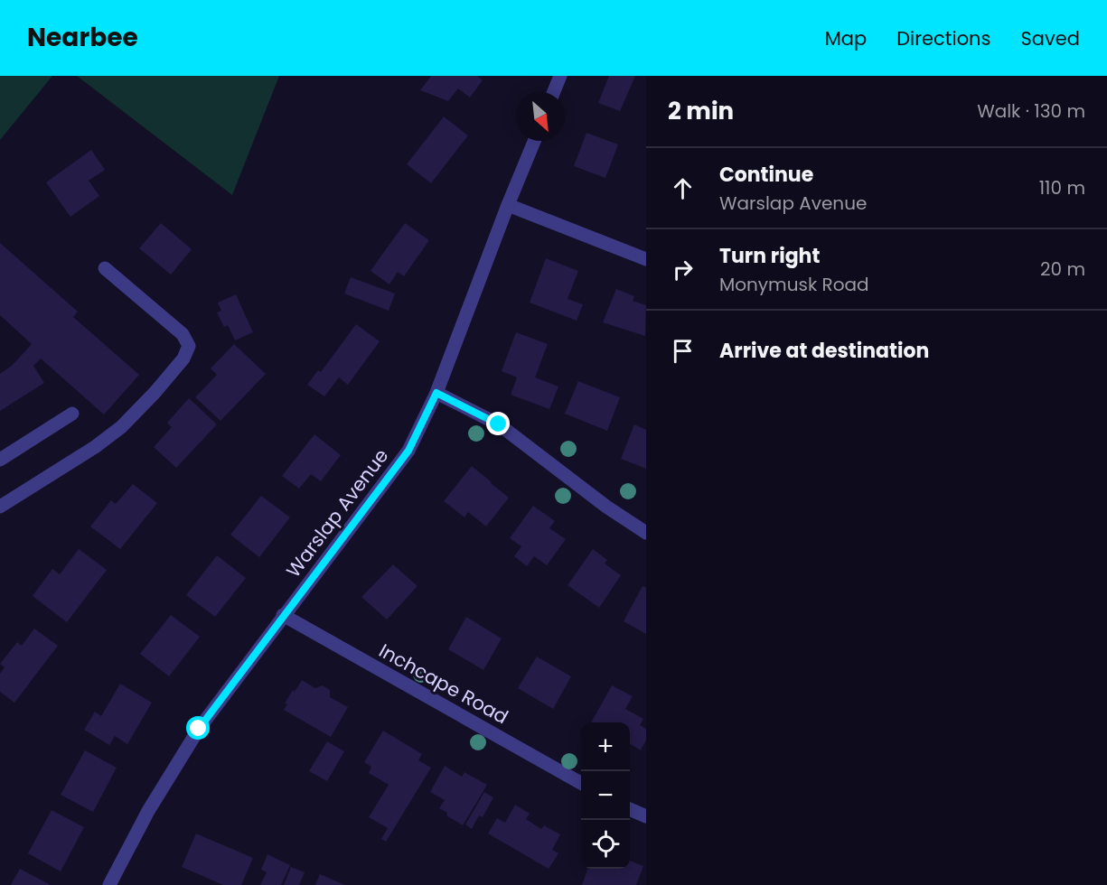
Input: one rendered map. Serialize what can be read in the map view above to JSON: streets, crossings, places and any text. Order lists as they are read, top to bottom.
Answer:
{
  "streets": {
    "street": ["Warslap Avenue", "Inchcape Road"]
  },
  "crossings": [
    ["Warslap Avenue", "Inchcape Road"]
  ],
  "north": "bottom right",
  "page": {
    "header": "Nearbee",
    "nav": ["Map", "Directions", "Saved"],
    "heading": ["2 min", "Walk · 130 m"],
    "list": [
      ["Continue", "Warslap Avenue", "110 m"],
      ["Turn right", "Monymusk Road", "20 m"],
      "Arrive at destination"
    ],
    "map_buttons": ["+", "−"]
  }
}
